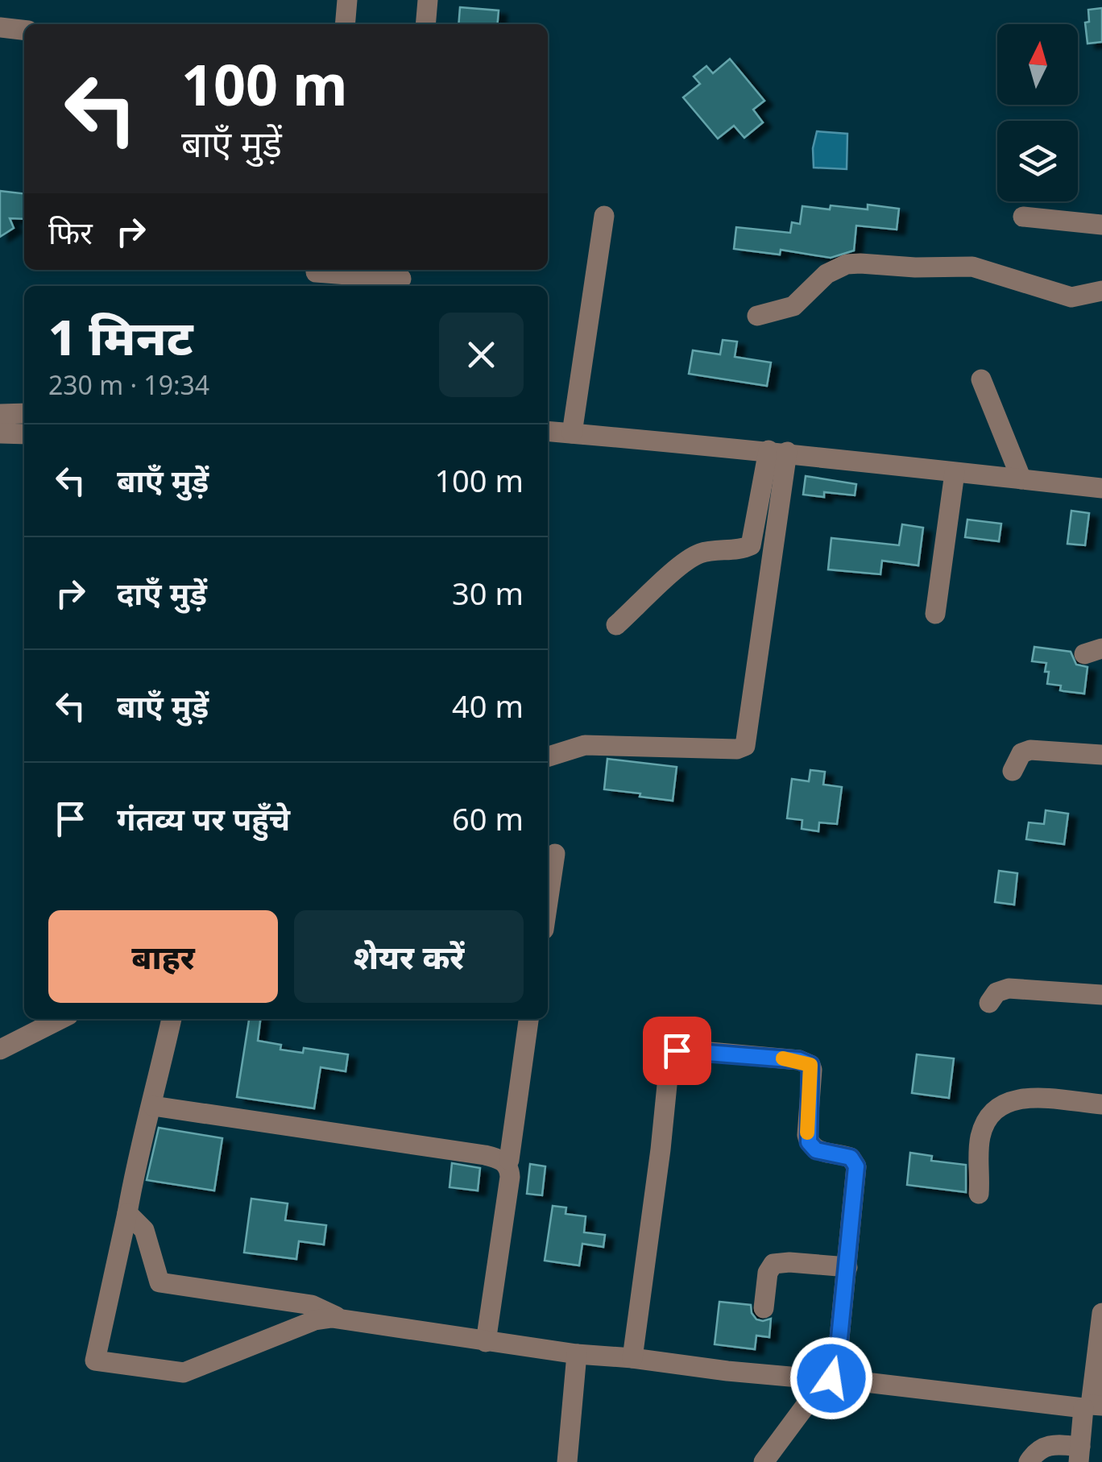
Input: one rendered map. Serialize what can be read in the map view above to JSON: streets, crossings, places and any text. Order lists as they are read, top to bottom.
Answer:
{
  "north": "top",
  "page": {
    "turn": ["100 m", "बाएँ मुड़ें"],
    "then": "फिर",
    "heading": ["1 मिनट", "230 m · 19:34"],
    "list": [
      {
        "name": "बाएँ मुड़ें",
        "value": "100 m"
      },
      {
        "name": "दाएँ मुड़ें",
        "value": "30 m"
      },
      {
        "name": "बाएँ मुड़ें",
        "value": "40 m"
      },
      {
        "name": "गंतव्य पर पहुँचे",
        "value": "60 m"
      }
    ],
    "buttons": ["बाहर", "शेयर करें"]
  }
}
